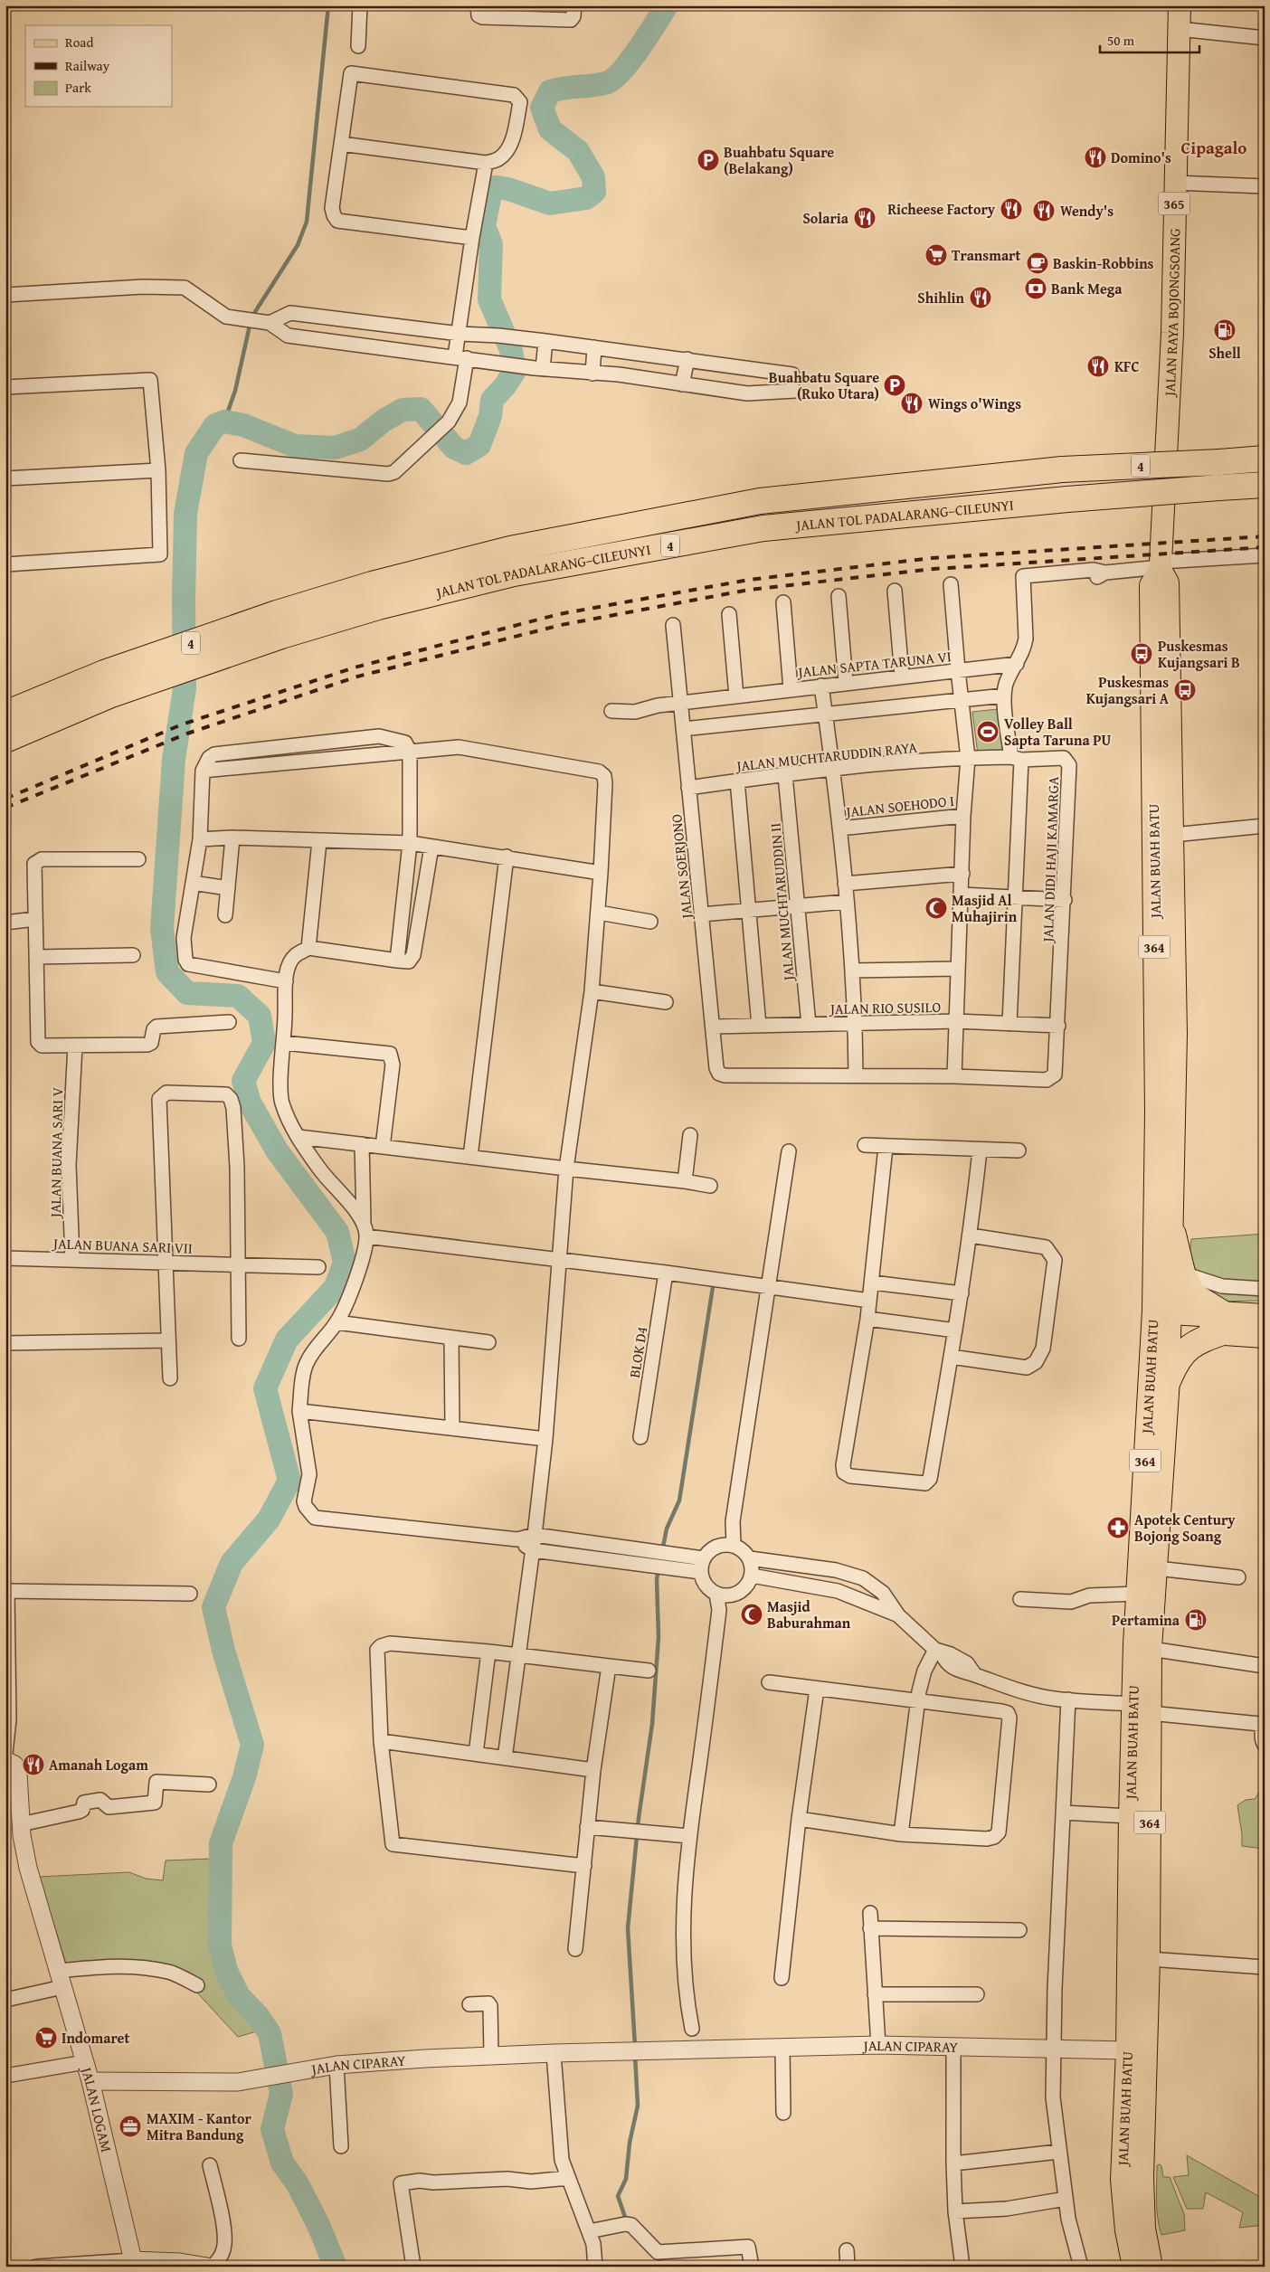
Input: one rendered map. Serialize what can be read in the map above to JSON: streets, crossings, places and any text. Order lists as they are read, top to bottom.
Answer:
{
  "streets": {
    "highway": ["4", "JALAN TOL PADALARANG–CILEUNYI"],
    "main road": [
      "365",
      "JALAN RAYA BOJONGSOANG",
      "JALAN BUAH BATU",
      "364"
    ],
    "street": [
      "JALAN SAPTA TARUNA VI",
      "JALAN MUCHTARUDDIN RAYA",
      "JALAN SOEHODO I",
      "JALAN DIDI HAJI KAMARGA",
      "JALAN SOERJONO",
      "JALAN MUCHTARUDDIN II",
      "JALAN RIO SUSILO",
      "JALAN BUANA SARI V",
      "JALAN BUANA SARI VII",
      "BLOK D4",
      "JALAN CIPARAY",
      "JALAN LOGAM"
    ]
  },
  "crossings": [
    ["JALAN RAYA BOJONGSOANG", "JALAN BUAH BATU"],
    ["JALAN SAPTA TARUNA VI", "JALAN SOERJONO"],
    ["JALAN MUCHTARUDDIN RAYA", "JALAN DIDI HAJI KAMARGA"],
    ["JALAN MUCHTARUDDIN RAYA", "JALAN SOERJONO"],
    ["JALAN MUCHTARUDDIN RAYA", "JALAN MUCHTARUDDIN II"],
    ["JALAN DIDI HAJI KAMARGA", "JALAN RIO SUSILO"],
    ["JALAN BUAH BATU", "JALAN CIPARAY"],
    ["JALAN SOERJONO", "JALAN RIO SUSILO"],
    ["JALAN MUCHTARUDDIN II", "JALAN RIO SUSILO"],
    ["JALAN BUANA SARI V", "JALAN BUANA SARI VII"],
    ["JALAN CIPARAY", "JALAN LOGAM"]
  ],
  "districts": ["Cipagalo"],
  "places": {
    "restaurant": [
      "Domino's",
      "Richeese Factory",
      "Wendy's",
      "Solaria",
      "Shihlin",
      "KFC",
      "Wings o'Wings",
      "Amanah Logam"
    ],
    "parking": ["Buahbatu Square (Belakang)", "Buahbatu Square (Ruko Utara)"],
    "supermarket": ["Transmart", "Indomaret"],
    "cafe": ["Baskin-Robbins"],
    "bank": ["Bank Mega"],
    "fuel station": ["Shell", "Pertamina"],
    "bus stop": ["Puskesmas Kujangsari B", "Puskesmas Kujangsari A"],
    "sports": ["Volley Ball Sapta Taruna PU"],
    "mosque": ["Masjid Al Muhajirin", "Masjid Baburahman"],
    "pharmacy": ["Apotek Century Bojong Soang"],
    "office": ["MAXIM - Kantor Mitra Bandung"]
  },
  "legend": ["Road", "Railway", "Park"],
  "scale_bar": "50 m"
}
